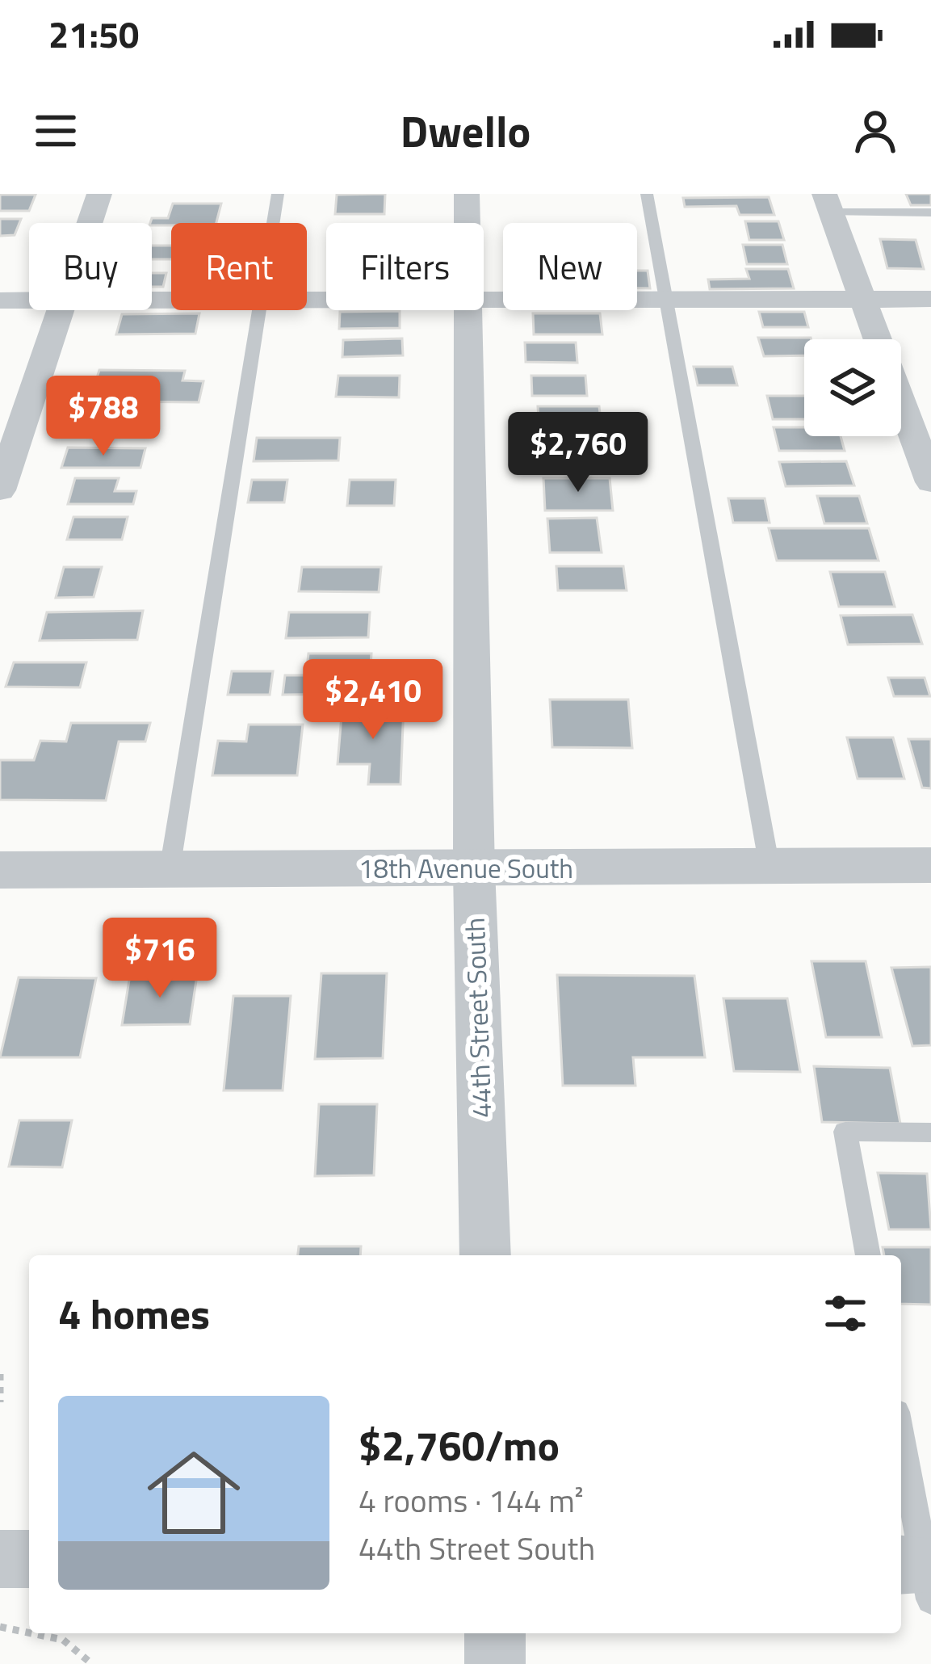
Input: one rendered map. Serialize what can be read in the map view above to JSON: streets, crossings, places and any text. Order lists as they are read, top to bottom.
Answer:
{
  "streets": {
    "street": ["18th Avenue South", "44th Street South"]
  },
  "crossings": [
    ["18th Avenue South", "44th Street South"]
  ],
  "page": {
    "status": "21:50",
    "header": "Dwello",
    "chip": [
      "Buy",
      "Rent",
      "Filters",
      "New"
    ],
    "price": [
      "$788",
      "$2,760",
      "$2,410",
      "$716"
    ],
    "heading": "4 homes",
    "list": [
      {
        "name": "$2,760/mo",
        "note": "4 rooms · 144 m² · 44th Street South"
      }
    ]
  }
}
